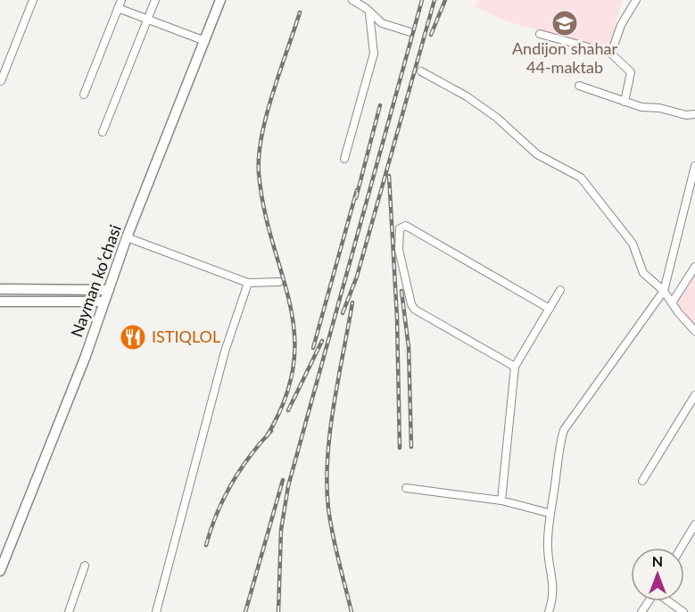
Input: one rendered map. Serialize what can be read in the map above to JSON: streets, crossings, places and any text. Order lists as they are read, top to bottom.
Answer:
{
  "streets": {
    "main road": ["Nayman koʻchasi"]
  },
  "places": {
    "school or university": ["Andijon shahar 44-maktab"],
    "restaurant": ["ISTIQLOL"]
  },
  "north": "top"
}
